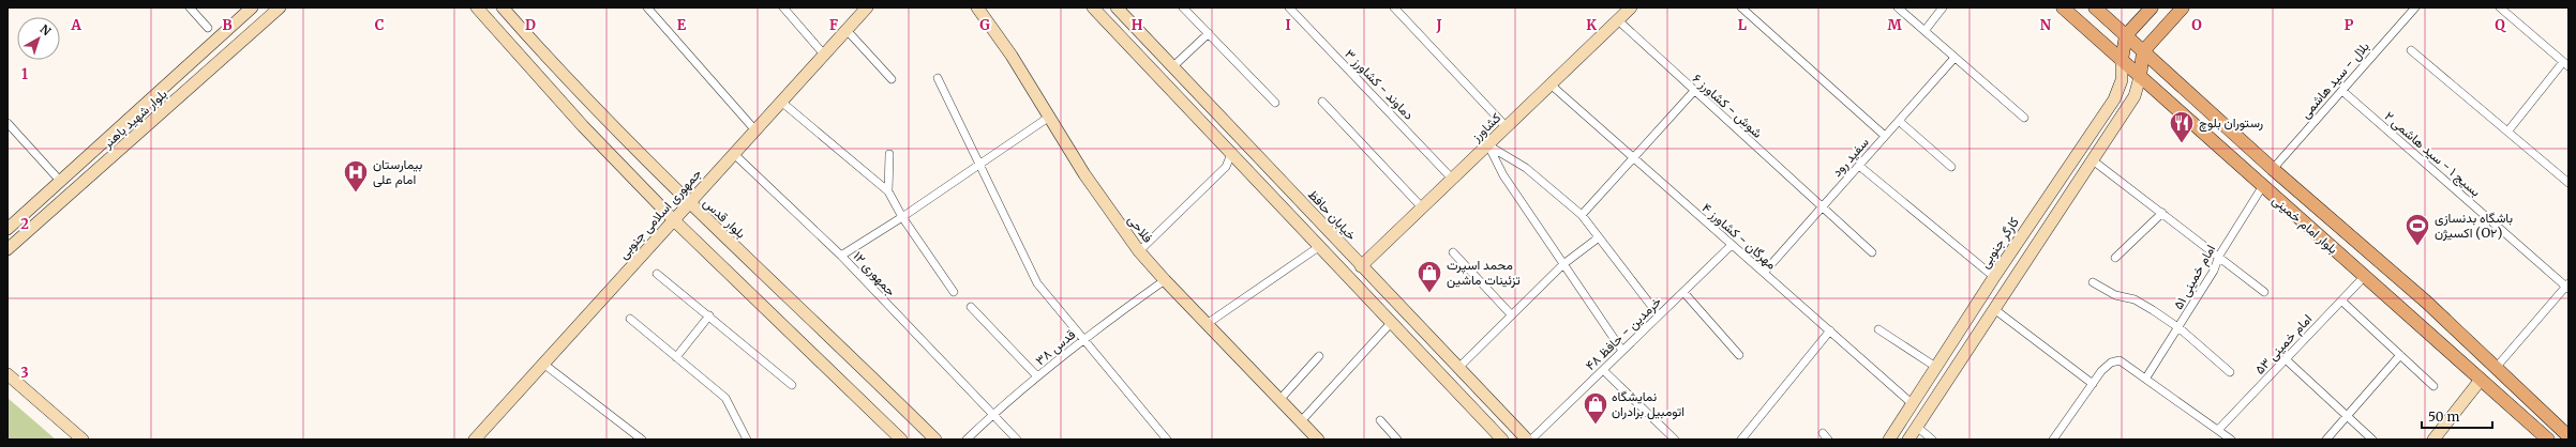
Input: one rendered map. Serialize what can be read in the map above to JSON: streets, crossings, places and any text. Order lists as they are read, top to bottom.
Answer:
{
  "streets": {
    "main road": [
      "بلوار شهید باهنر",
      "کشاورز",
      "جمهوری اسلامی جنوبی",
      "خیابان حافظ",
      "بلوار قدس",
      "بلوار امام خمینی",
      "فلاحی",
      "کارگر جنوبی"
    ],
    "street": [
      "بلال - سید هاشمی",
      "دماوند - کشاورز ۳",
      "شوش - کشاورز ۶",
      "بسیج ۱ - سید هاشمی ۲",
      "سفید رود",
      "مهرگان - کشاورز ۴",
      "جمهوری ۱۲",
      "امام خمینی ۵۱",
      "خرمدین - حافظ ۴۸",
      "امام خمینی ۵۳",
      "قدس ۳۸"
    ]
  },
  "crossings": [
    ["بلال - سید هاشمی", "بسیج ۱ - سید هاشمی ۲"],
    ["بلال - سید هاشمی", "بلوار امام خمینی"],
    ["دماوند - کشاورز ۳", "کشاورز"],
    ["شوش - کشاورز ۶", "کشاورز"],
    ["شوش - کشاورز ۶", "سفید رود"],
    ["کشاورز", "خیابان حافظ"],
    ["کشاورز", "مهرگان - کشاورز ۴"],
    ["سفید رود", "مهرگان - کشاورز ۴"],
    ["جمهوری اسلامی جنوبی", "بلوار قدس"],
    ["جمهوری اسلامی جنوبی", "جمهوری ۱۲"],
    ["بلوار امام خمینی", "کارگر جنوبی"],
    ["بلوار امام خمینی", "امام خمینی ۵۱"],
    ["بلوار امام خمینی", "امام خمینی ۵۳"],
    ["فلاحی", "قدس ۳۸"],
    ["مهرگان - کشاورز ۴", "کارگر جنوبی"],
    ["مهرگان - کشاورز ۴", "خرمدین - حافظ ۴۸"],
    ["جمهوری ۱۲", "قدس ۳۸"]
  ],
  "places": {
    "restaurant": ["رستوران بلوچ"],
    "hospital": ["بیمارستان امام علی"],
    "sports": ["باشگاه بدنسازی اکسیژن (O۲)"],
    "shop": ["محمد اسپرت تزئینات ماشین", "نمایشگاه اتومبیل برادران"]
  },
  "scale_bar": "50 m",
  "north": "top right",
  "grid": {
    "columns": [
      "A",
      "B",
      "C",
      "D",
      "E",
      "F",
      "G",
      "H",
      "I",
      "J",
      "K",
      "L",
      "M",
      "N",
      "O",
      "P",
      "Q"
    ],
    "rows": ["1", "2", "3"]
  }
}
